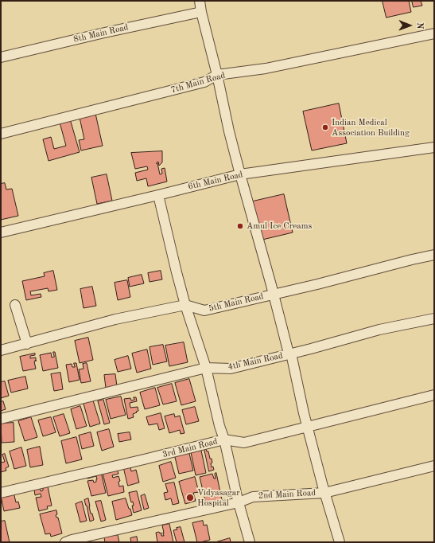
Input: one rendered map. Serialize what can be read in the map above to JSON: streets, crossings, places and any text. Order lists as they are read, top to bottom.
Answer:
{
  "streets": {
    "street": [
      "8th Main Road",
      "7th Main Road",
      "6th Main Road",
      "5th Main Road",
      "4th Main Road",
      "3rd Main Road",
      "2nd Main Road"
    ]
  },
  "places": ["Indian Medical Association Building", "Amul Ice Creams", "Vidyasagar Hospital"],
  "north": "right"
}
